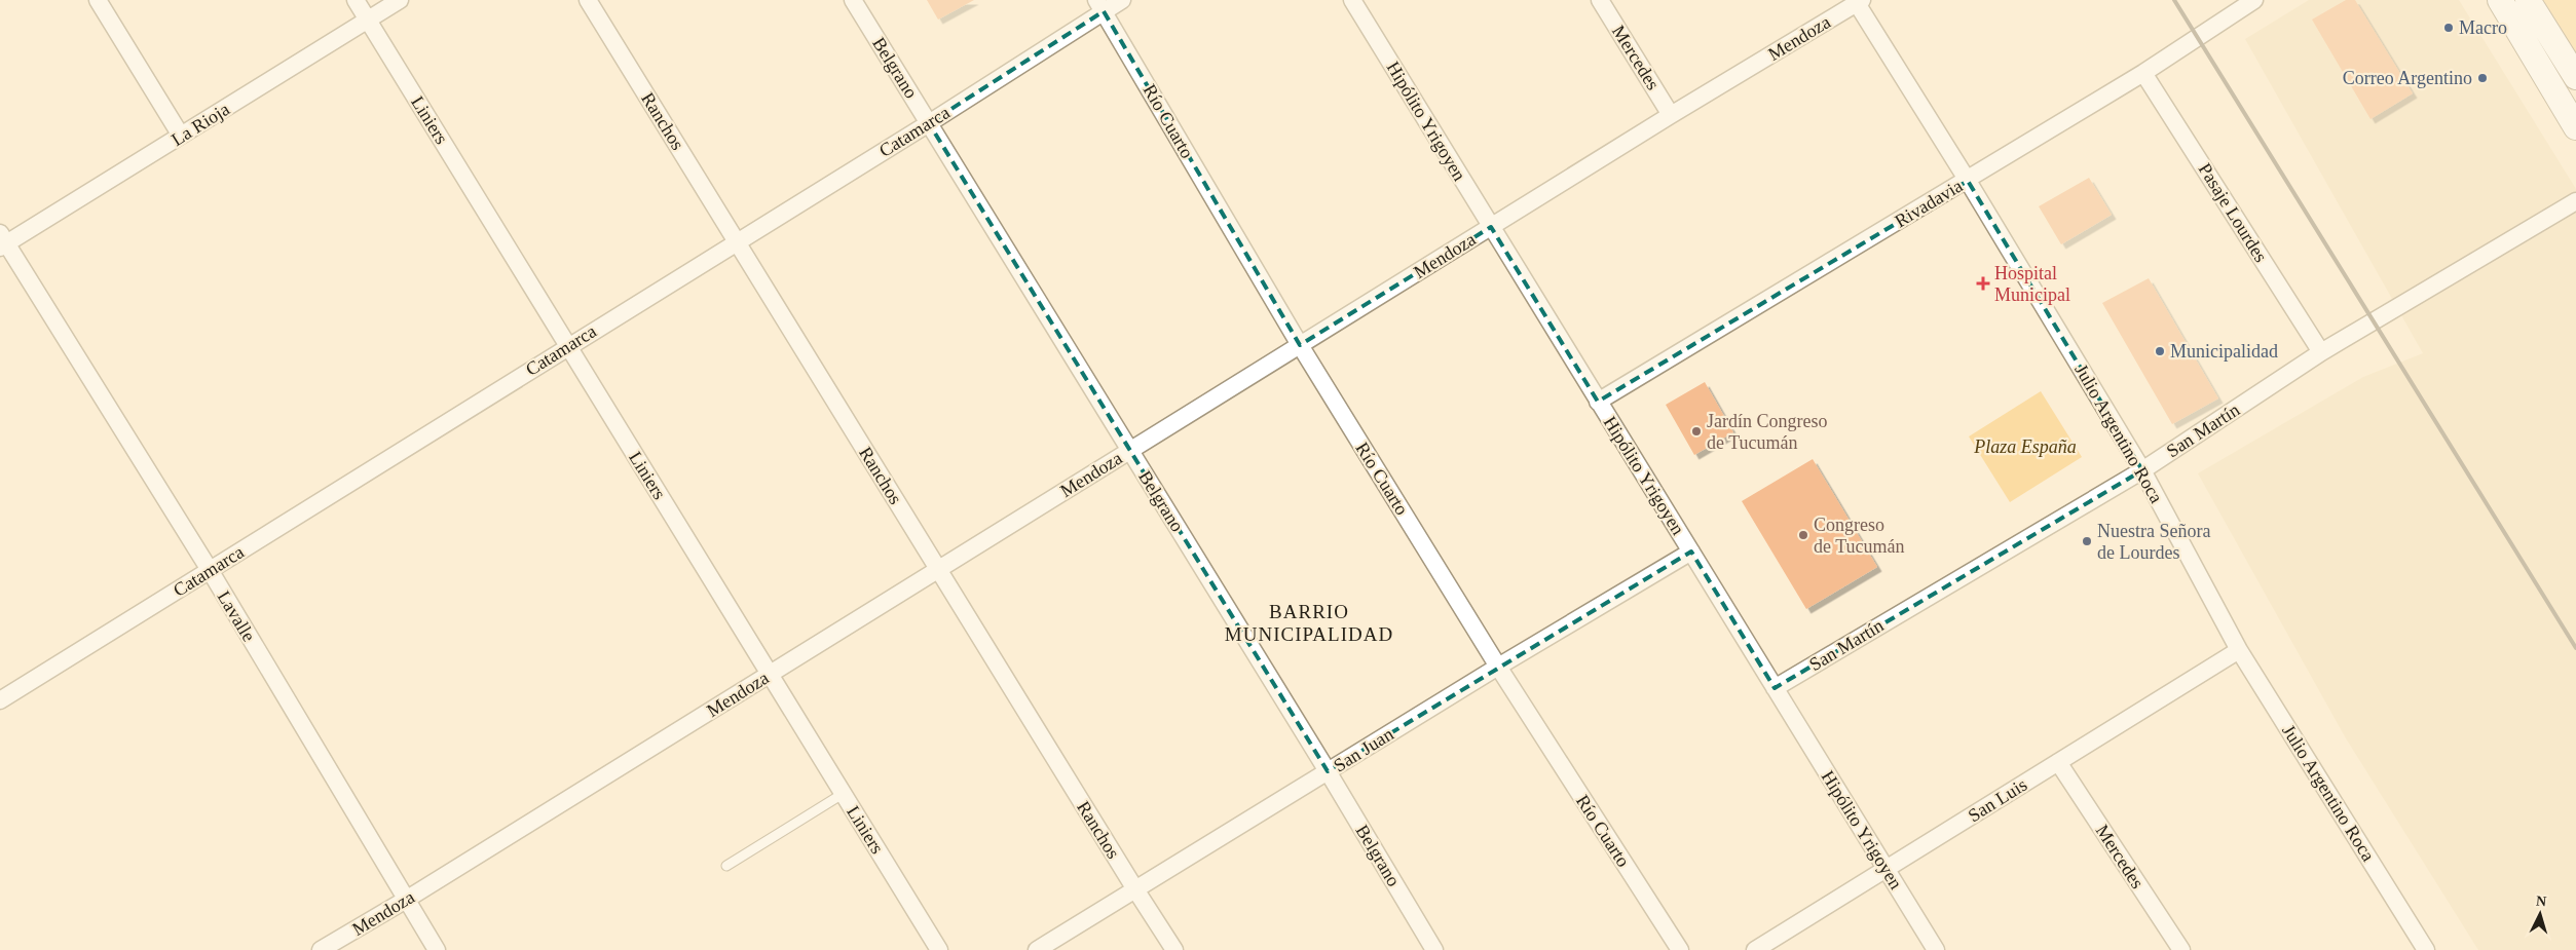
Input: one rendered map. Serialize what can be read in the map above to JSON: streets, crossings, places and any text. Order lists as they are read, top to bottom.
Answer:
{
  "streets": {
    "street": [
      "Mendoza",
      "Mercedes",
      "Belgrano",
      "Liniers",
      "Ranchos",
      "Río Cuarto",
      "Hipólito Yrigoyen",
      "La Rioja",
      "Catamarca",
      "Rivadavia",
      "Pasaje Lourdes",
      "San Martín",
      "Julio Argentino Roca",
      "Lavalle",
      "San Juan",
      "San Luis"
    ]
  },
  "crossings": [
    ["Mendoza", "Mercedes"],
    ["Mendoza", "Belgrano"],
    ["Mendoza", "Liniers"],
    ["Mendoza", "Ranchos"],
    ["Mendoza", "Río Cuarto"],
    ["Mendoza", "Hipólito Yrigoyen"],
    ["Mendoza", "Julio Argentino Roca"],
    ["Mendoza", "Lavalle"],
    ["Mercedes", "San Luis"],
    ["Belgrano", "Catamarca"],
    ["Belgrano", "San Juan"],
    ["Liniers", "La Rioja"],
    ["Liniers", "Catamarca"],
    ["Ranchos", "Catamarca"],
    ["Ranchos", "San Juan"],
    ["Río Cuarto", "Catamarca"],
    ["Río Cuarto", "San Juan"],
    ["Hipólito Yrigoyen", "Rivadavia"],
    ["Hipólito Yrigoyen", "San Martín"],
    ["Hipólito Yrigoyen", "San Juan"],
    ["Hipólito Yrigoyen", "San Luis"],
    ["La Rioja", "Lavalle"],
    ["Catamarca", "Lavalle"],
    ["Rivadavia", "Pasaje Lourdes"],
    ["Rivadavia", "Julio Argentino Roca"],
    ["Pasaje Lourdes", "San Martín"],
    ["San Martín", "Julio Argentino Roca"],
    ["Julio Argentino Roca", "San Luis"]
  ],
  "districts": ["BARRIO MUNICIPALIDAD"],
  "parks": ["Plaza España"],
  "places": {
    "other": [
      "Macro",
      "Correo Argentino",
      "Municipalidad",
      "Jardín Congreso de Tucumán",
      "Congreso de Tucumán",
      "Nuestra Señora de Lourdes"
    ],
    "health": ["Hospital Municipal"]
  },
  "north": "top"
}
